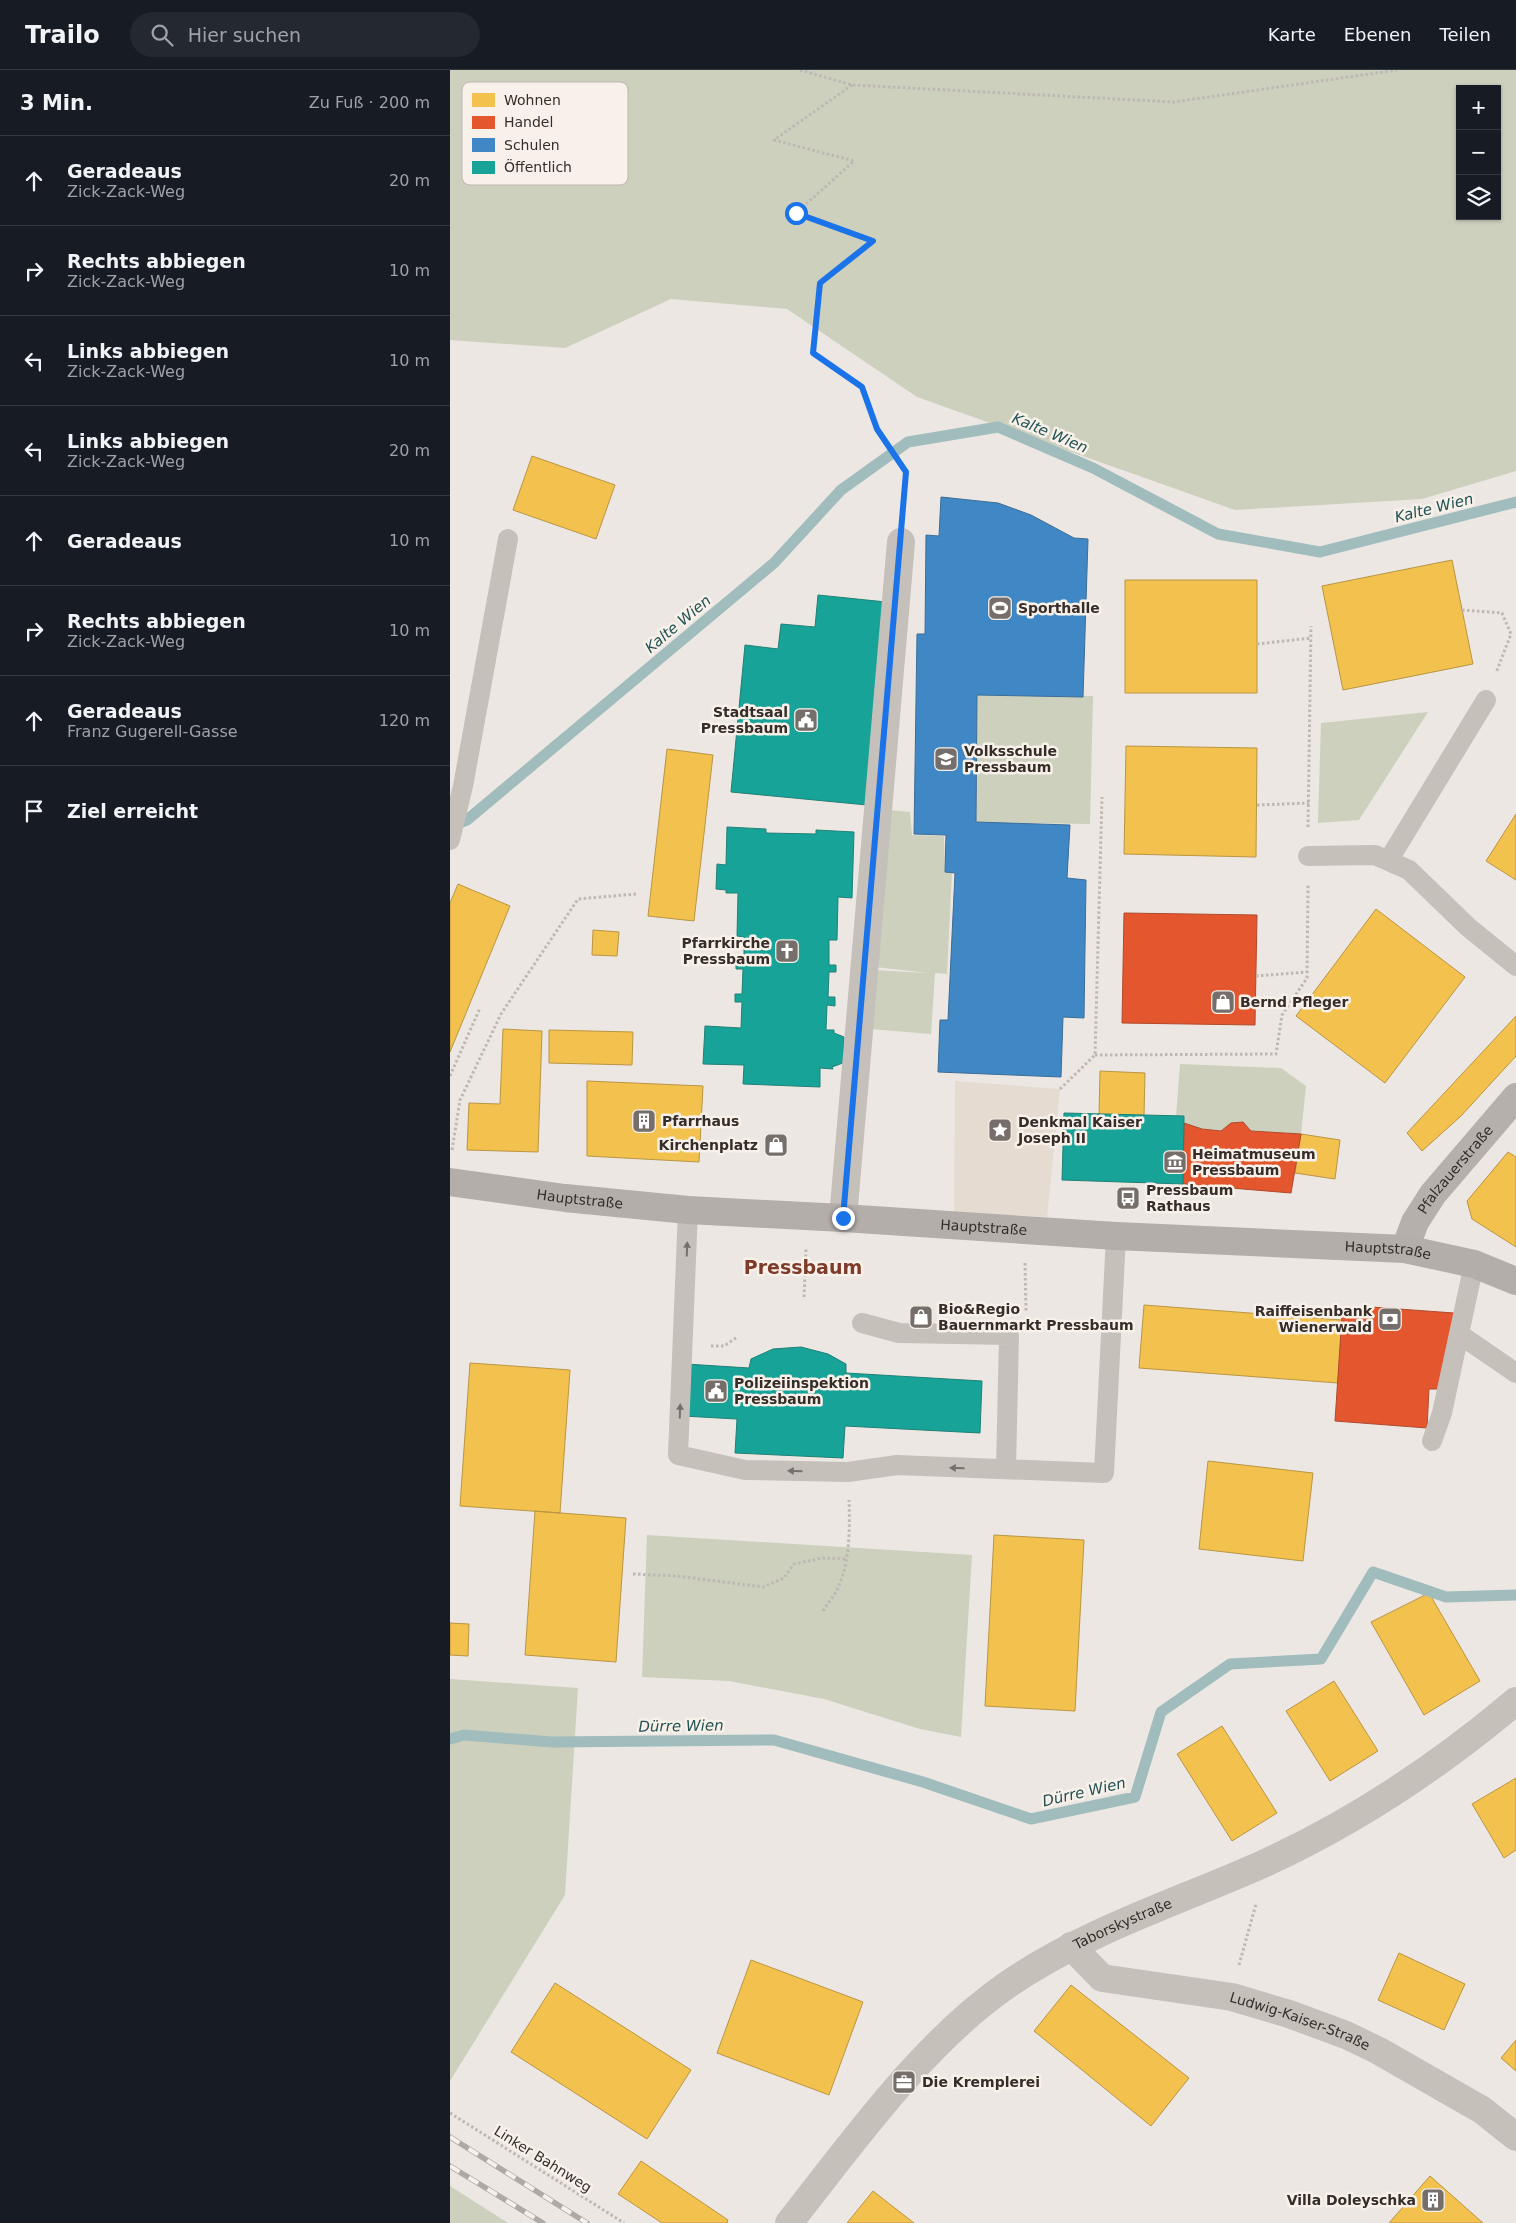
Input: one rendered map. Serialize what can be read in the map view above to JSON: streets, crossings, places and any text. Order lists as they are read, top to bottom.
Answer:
{
  "streets": {
    "main road": ["Hauptstraße"],
    "street": ["Pfalzauerstraße", "Taborskystraße", "Ludwig-Kaiser-Straße"],
    "path": ["Linker Bahnweg"]
  },
  "crossings": [
    ["Pfalzauerstraße", "Hauptstraße"],
    ["Taborskystraße", "Ludwig-Kaiser-Straße"]
  ],
  "districts": ["Pressbaum"],
  "water": ["Kalte Wien", "Dürre Wien"],
  "places": {
    "sports": ["Sporthalle"],
    "public building": ["Stadtsaal Pressbaum", "Polizeiinspektion Pressbaum"],
    "school or university": ["Volksschule Pressbaum"],
    "church": ["Pfarrkirche Pressbaum"],
    "shop": ["Bernd Pfleger", "Kirchenplatz", "Bio&Regio Bauernmarkt Pressbaum"],
    "building": ["Pfarrhaus", "Villa Doleyschka"],
    "place": ["Denkmal Kaiser Joseph II"],
    "museum": ["Heimatmuseum Pressbaum"],
    "bus stop": ["Pressbaum Rathaus"],
    "bank": ["Raiffeisenbank Wienerwald"],
    "office": ["Die Kremplerei"]
  },
  "legend": [
    "Wohnen",
    "Handel",
    "Schulen",
    "Öffentlich"
  ],
  "page": {
    "header": "Trailo",
    "search": "Hier suchen",
    "nav": ["Karte", "Ebenen", "Teilen"],
    "heading": ["3 Min.", "Zu Fuß · 200 m"],
    "map_buttons": ["+", "−"],
    "list": [
      ["Geradeaus", "Zick-Zack-Weg", "20 m"],
      ["Rechts abbiegen", "Zick-Zack-Weg", "10 m"],
      ["Links abbiegen", "Zick-Zack-Weg", "10 m"],
      ["Links abbiegen", "Zick-Zack-Weg", "20 m"],
      ["Geradeaus", "10 m"],
      ["Rechts abbiegen", "Zick-Zack-Weg", "10 m"],
      ["Geradeaus", "Franz Gugerell-Gasse", "120 m"],
      "Ziel erreicht"
    ]
  }
}
